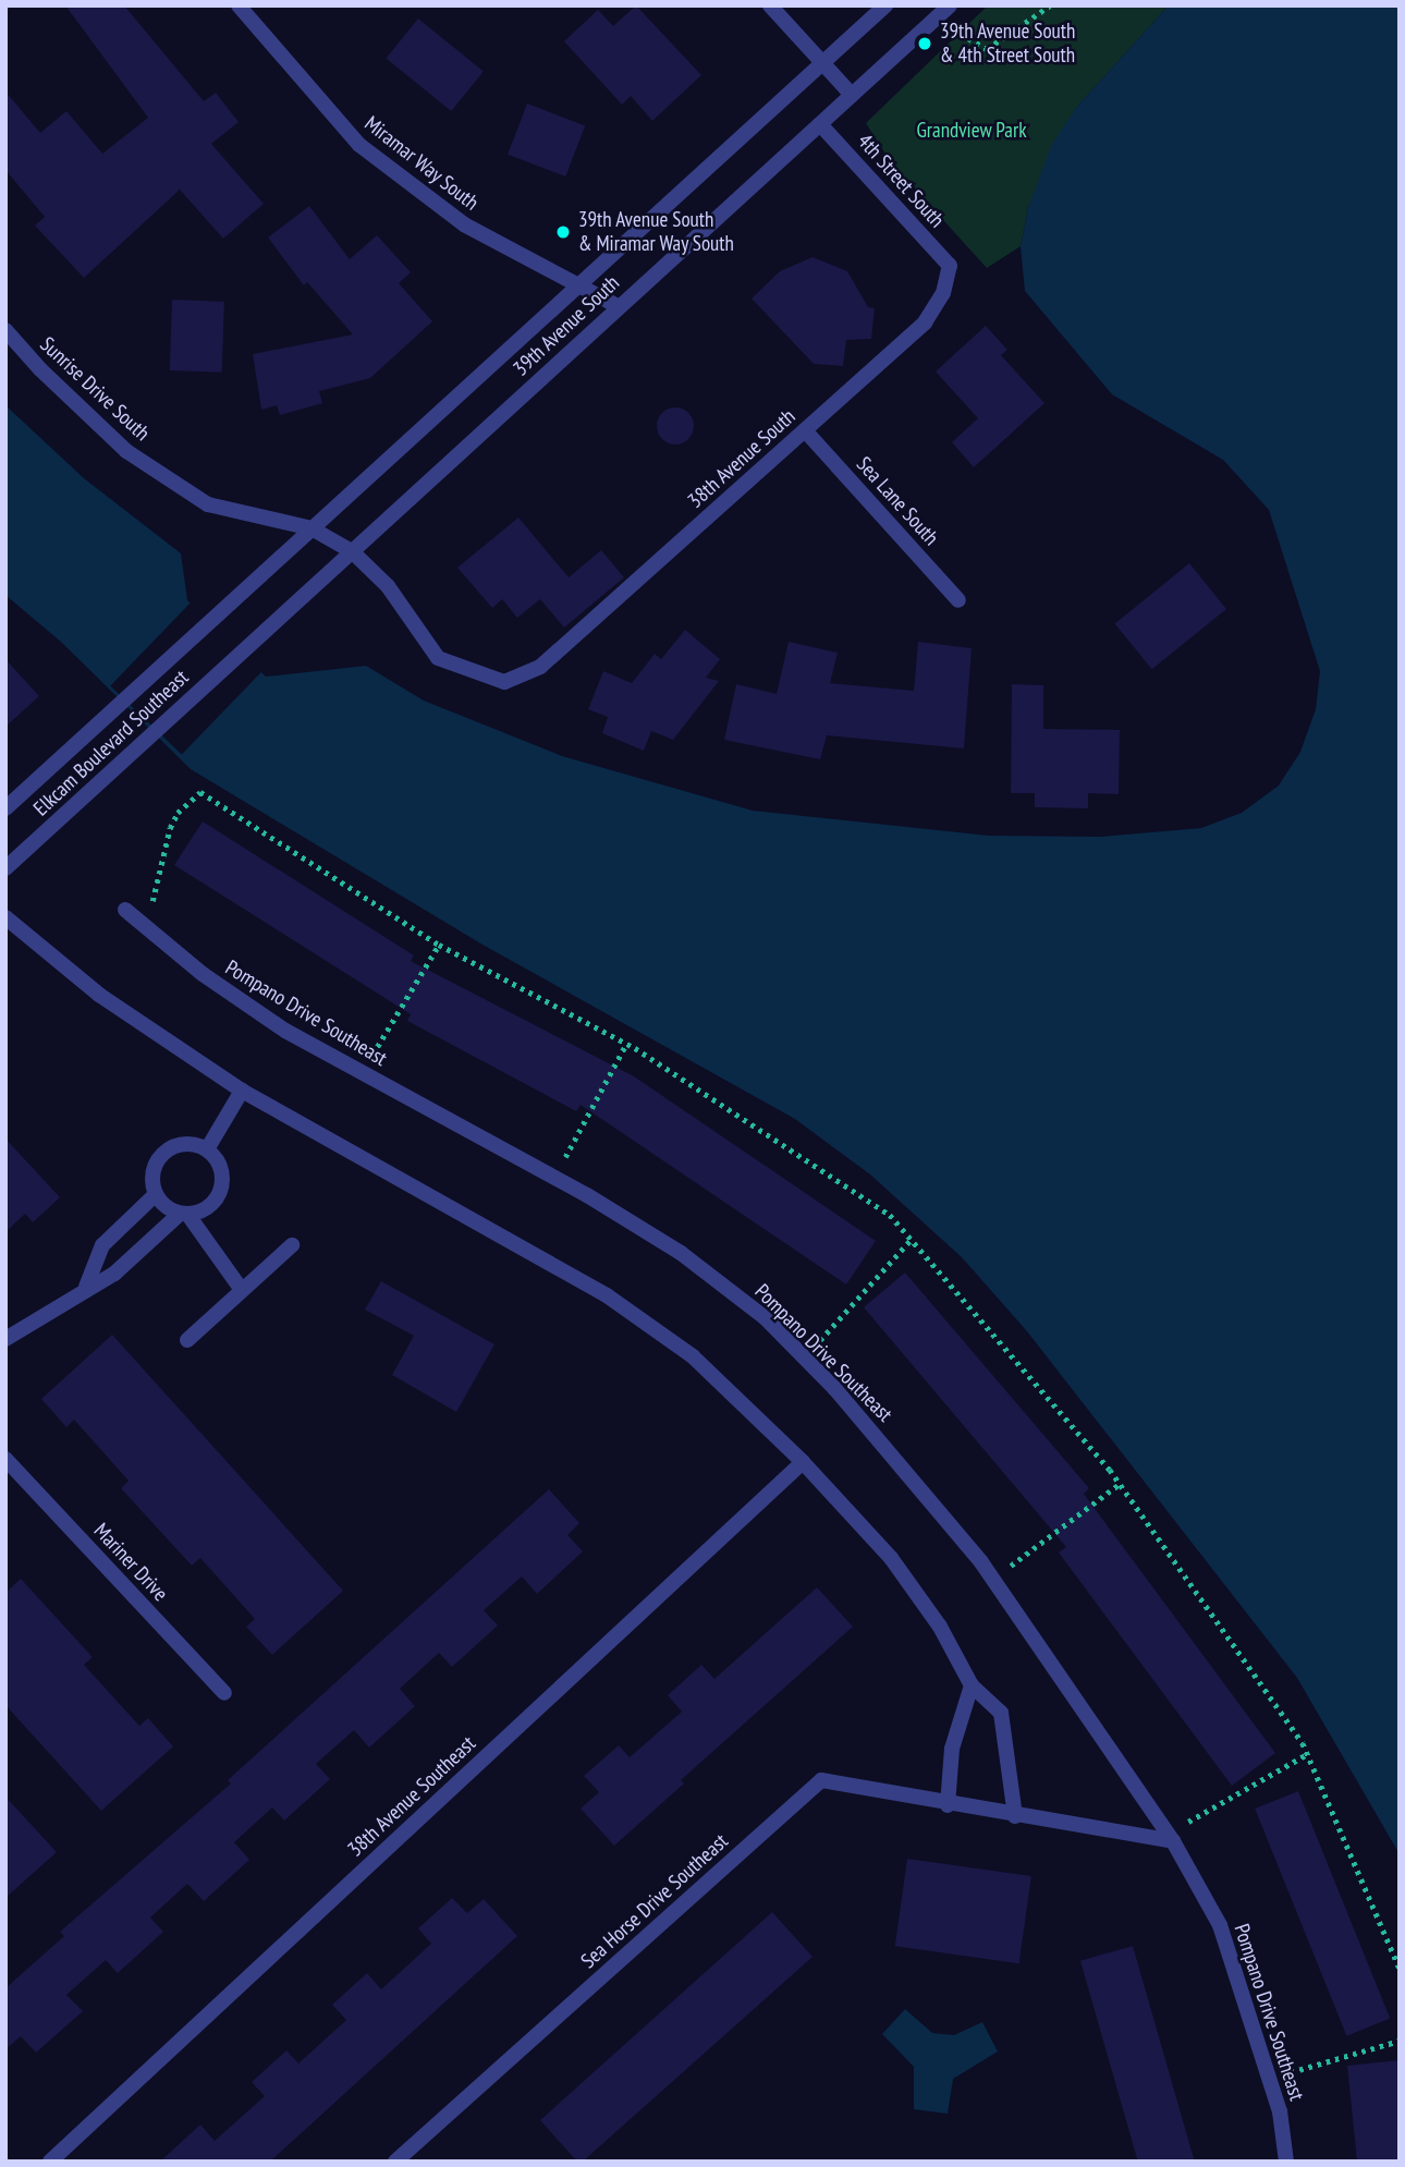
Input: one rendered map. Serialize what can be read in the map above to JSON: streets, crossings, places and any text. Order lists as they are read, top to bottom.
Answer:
{
  "streets": {
    "street": [
      "Miramar Way South",
      "4th Street South",
      "39th Avenue South",
      "Sunrise Drive South",
      "38th Avenue South",
      "Sea Lane South",
      "Elkcam Boulevard Southeast",
      "Pompano Drive Southeast",
      "Mariner Drive",
      "38th Avenue Southeast",
      "Sea Horse Drive Southeast"
    ]
  },
  "crossings": [
    ["Miramar Way South", "39th Avenue South"],
    ["4th Street South", "39th Avenue South"],
    ["4th Street South", "38th Avenue South"],
    ["39th Avenue South", "Sunrise Drive South"],
    ["39th Avenue South", "Elkcam Boulevard Southeast"],
    ["Sunrise Drive South", "38th Avenue South"],
    ["38th Avenue South", "Sea Lane South"]
  ],
  "parks": ["Grandview Park"],
  "places": ["39th Avenue South & 4th Street South", "39th Avenue South & Miramar Way South"]
}
